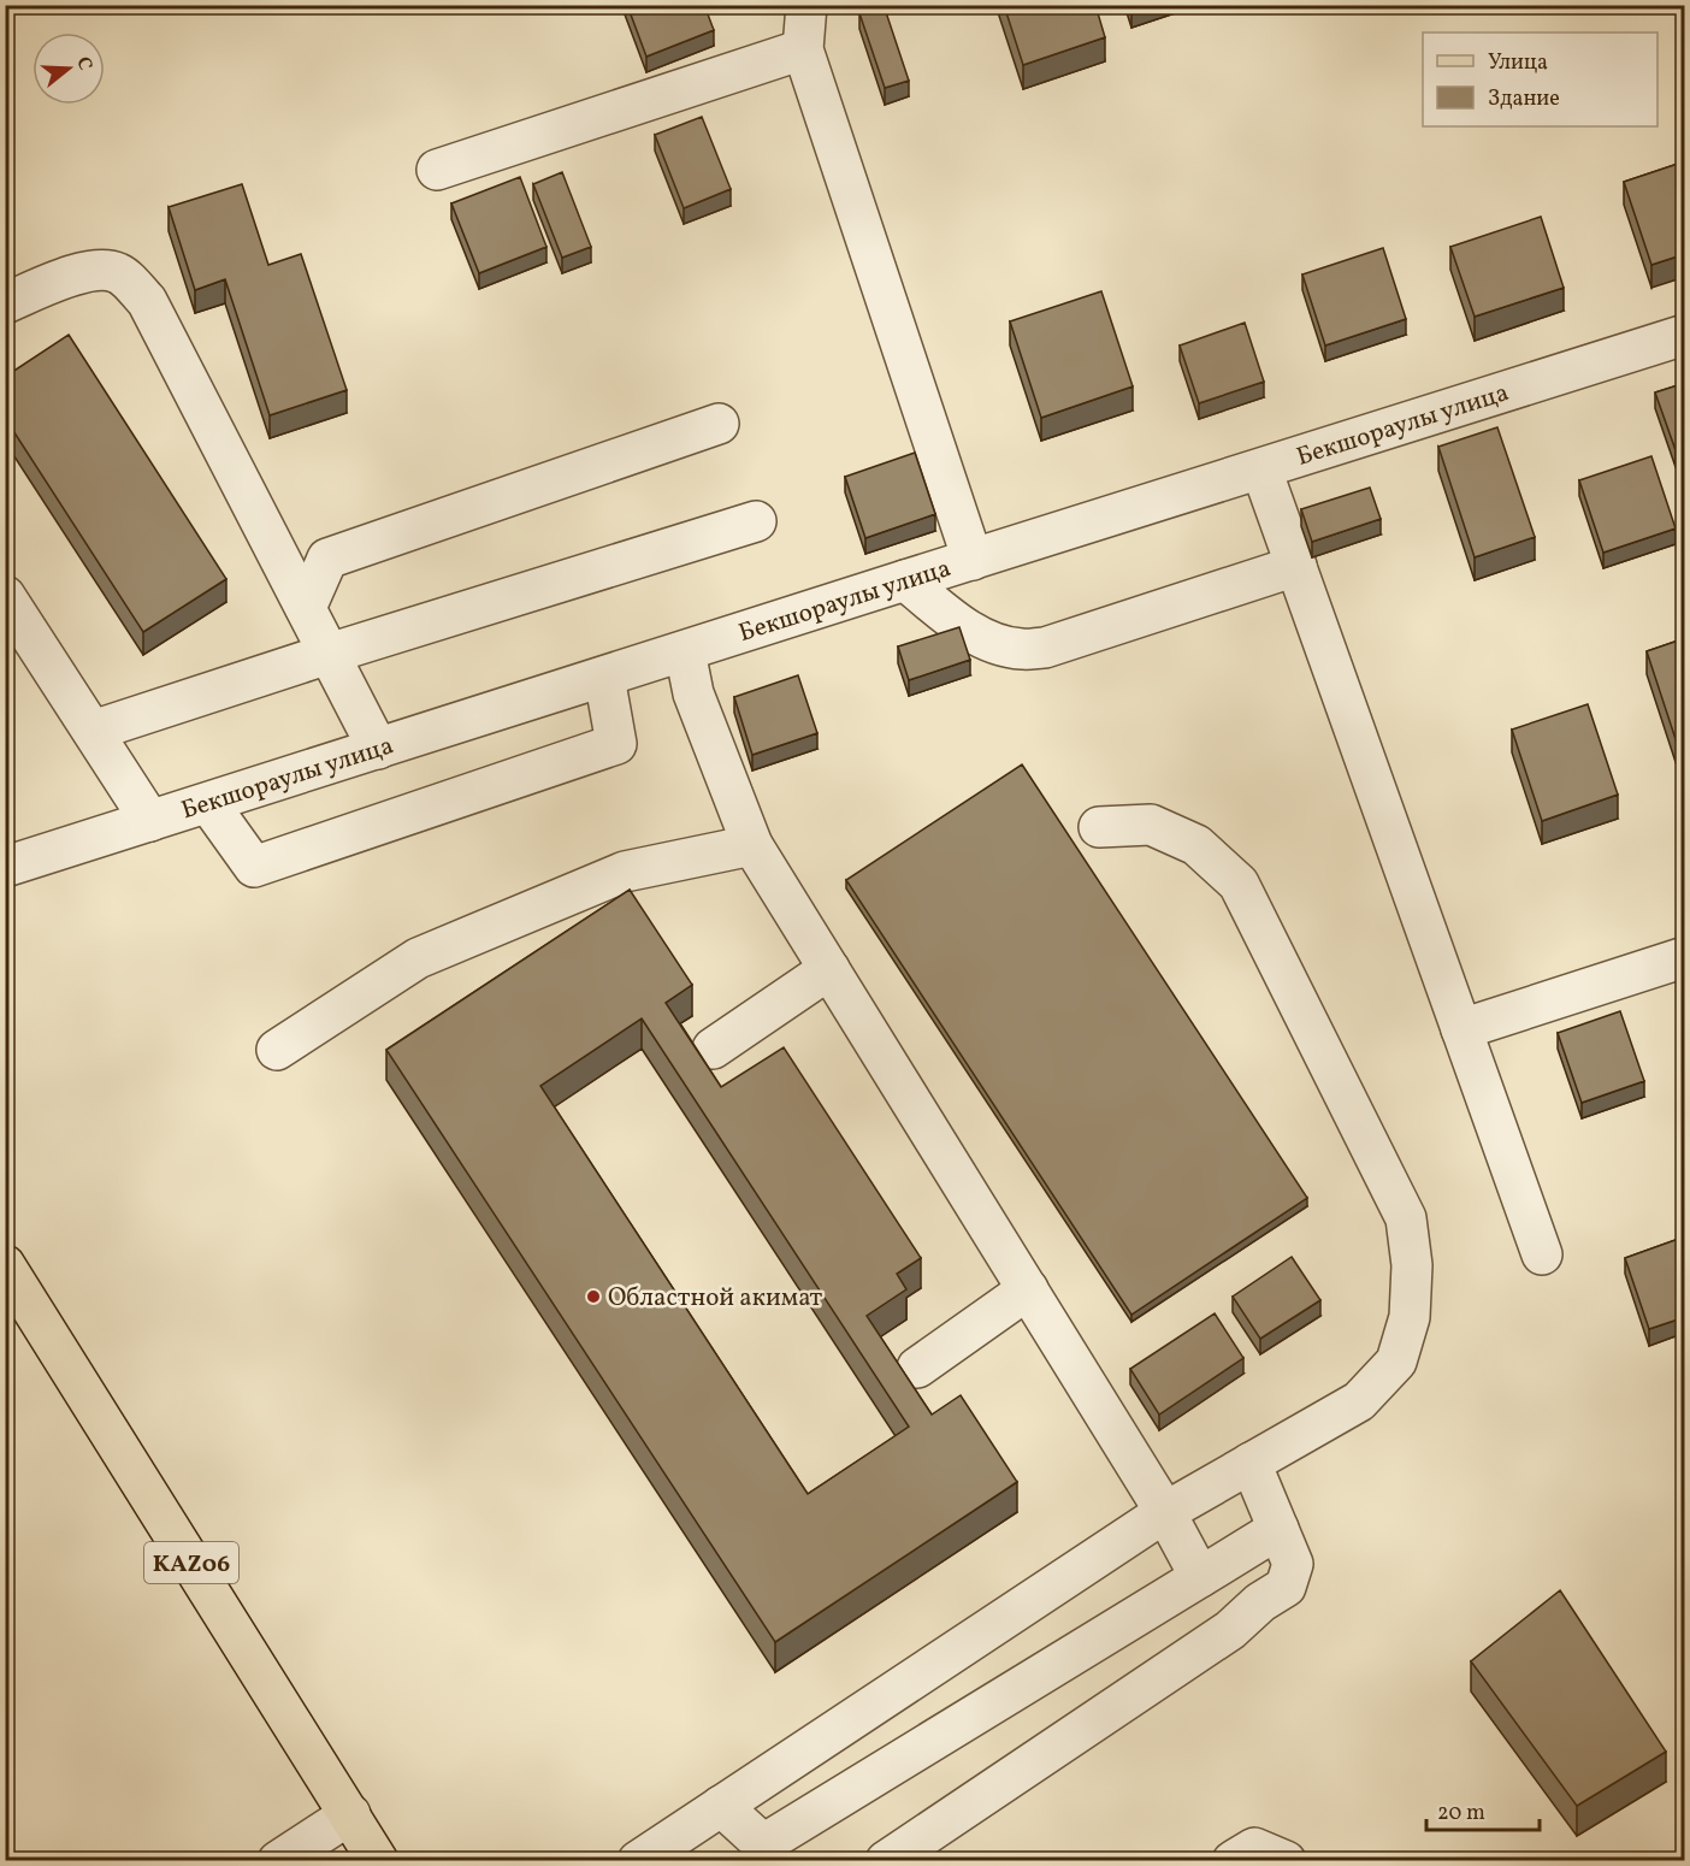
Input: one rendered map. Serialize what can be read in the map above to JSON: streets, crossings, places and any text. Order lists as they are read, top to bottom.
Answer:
{
  "streets": {
    "main road": ["KAZ06"],
    "street": ["Бекшораулы улица"]
  },
  "places": ["Областной акимат"],
  "legend": ["Улица", "Здание"],
  "scale_bar": "20 m",
  "north": "right"
}
